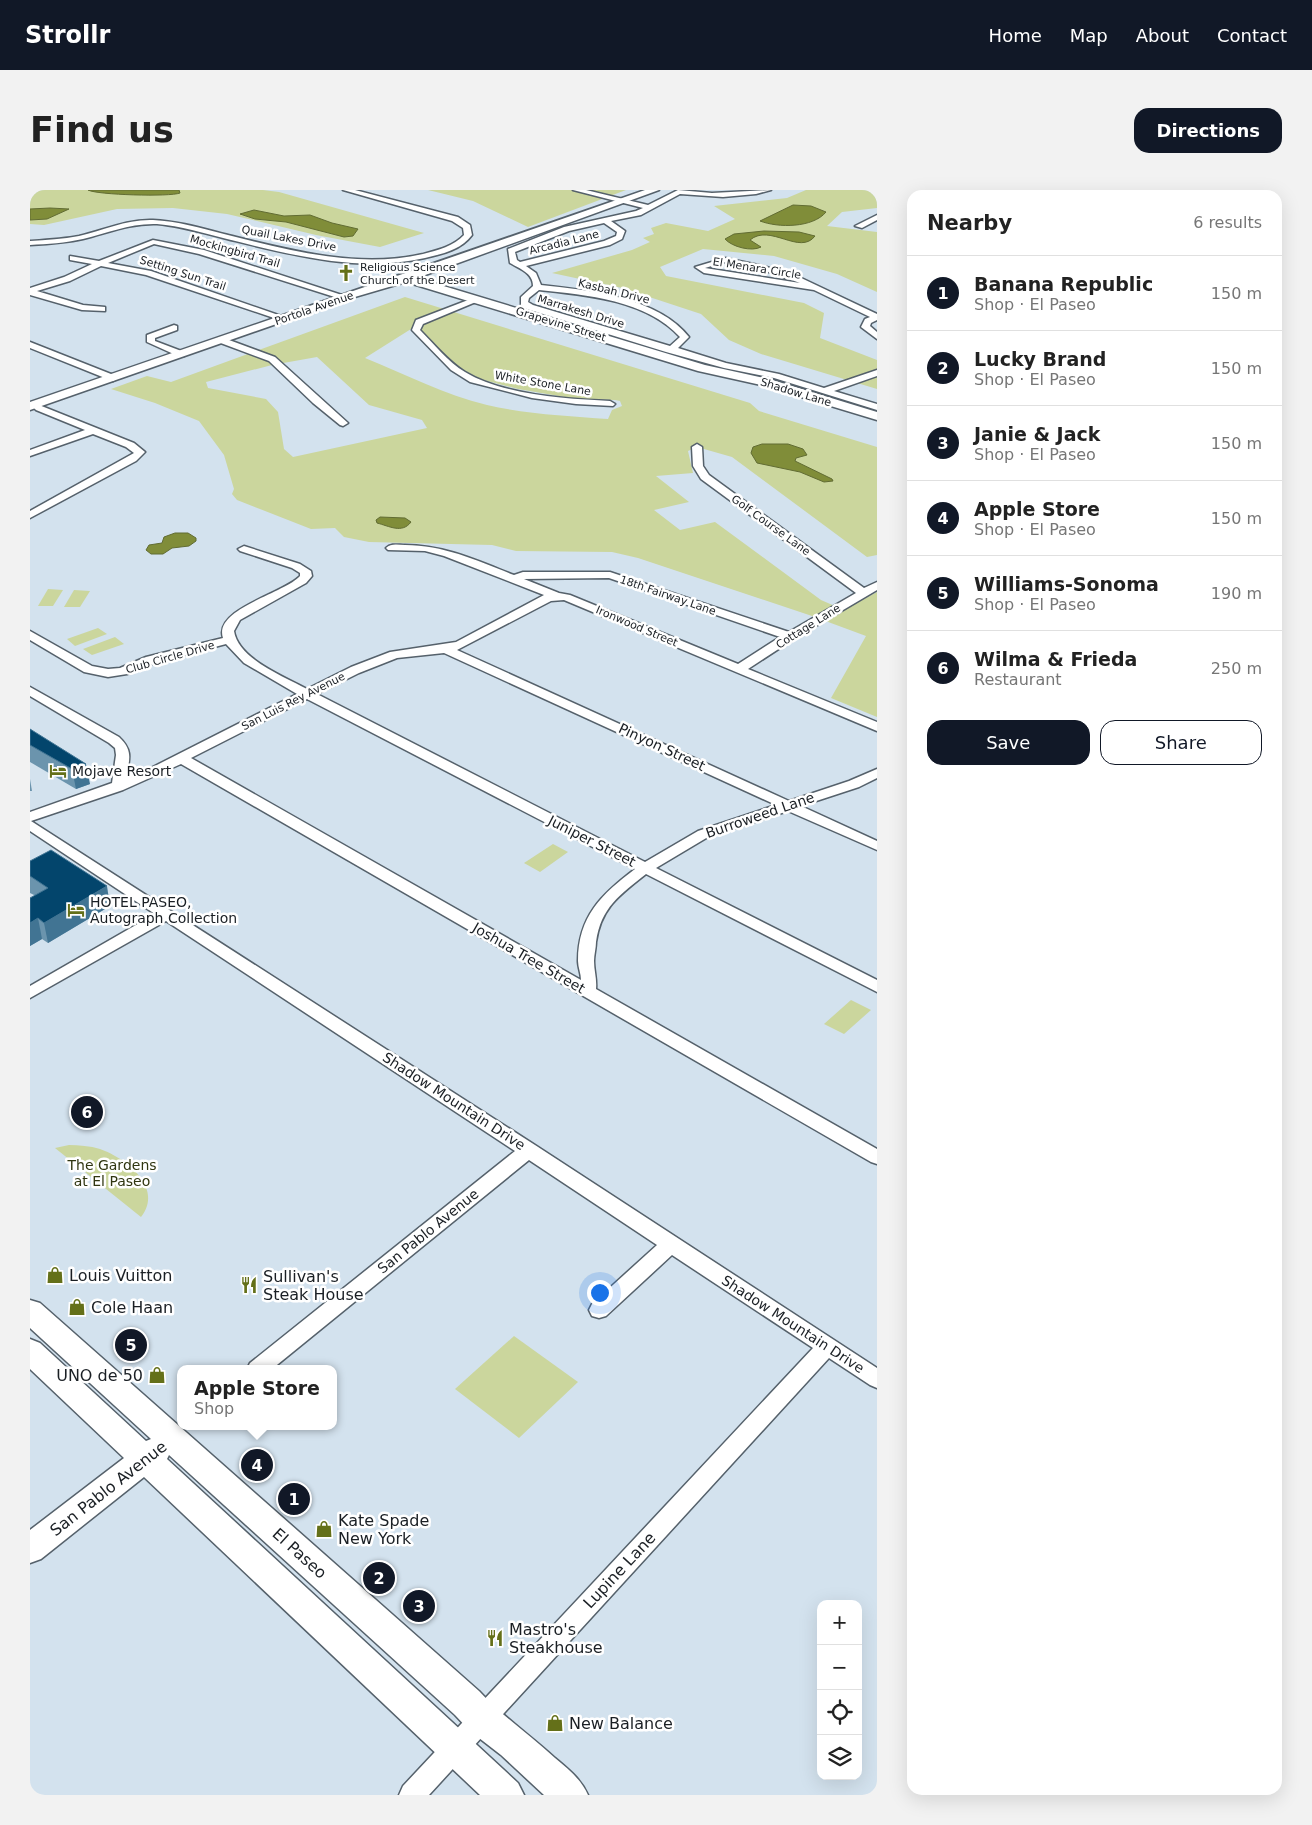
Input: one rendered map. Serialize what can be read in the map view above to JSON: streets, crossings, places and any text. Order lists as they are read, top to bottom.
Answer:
{
  "streets": {
    "street": [
      "Quail Lakes Drive",
      "Arcadia Lane",
      "Mockingbird Trail",
      "El Menara Circle",
      "Setting Sun Trail",
      "Kasbah Drive",
      "Portola Avenue",
      "Marrakesh Drive",
      "Grapevine Street",
      "White Stone Lane",
      "Shadow Lane",
      "Golf Course Lane",
      "18th Fairway Lane",
      "Ironwood Street",
      "Cottage Lane",
      "Club Circle Drive",
      "San Luis Rey Avenue",
      "Pinyon Street",
      "Burroweed Lane",
      "Juniper Street",
      "Joshua Tree Street",
      "Shadow Mountain Drive",
      "San Pablo Avenue",
      "El Paseo",
      "Lupine Lane"
    ]
  },
  "crossings": [
    ["Arcadia Lane", "Marrakesh Drive"],
    ["Mockingbird Trail", "Setting Sun Trail"],
    ["Mockingbird Trail", "Portola Avenue"],
    ["Setting Sun Trail", "Portola Avenue"],
    ["Kasbah Drive", "Marrakesh Drive"],
    ["Portola Avenue", "Grapevine Street"],
    ["Grapevine Street", "White Stone Lane"],
    ["Grapevine Street", "Shadow Lane"],
    ["Golf Course Lane", "Cottage Lane"],
    ["18th Fairway Lane", "Ironwood Street"],
    ["18th Fairway Lane", "Cottage Lane"],
    ["Ironwood Street", "Cottage Lane"],
    ["Ironwood Street", "San Luis Rey Avenue"],
    ["Club Circle Drive", "Juniper Street"],
    ["San Luis Rey Avenue", "Pinyon Street"],
    ["San Luis Rey Avenue", "Juniper Street"],
    ["San Luis Rey Avenue", "Joshua Tree Street"],
    ["Pinyon Street", "Burroweed Lane"],
    ["Burroweed Lane", "Juniper Street"],
    ["Burroweed Lane", "Joshua Tree Street"],
    ["Shadow Mountain Drive", "San Pablo Avenue"],
    ["Shadow Mountain Drive", "Lupine Lane"],
    ["San Pablo Avenue", "El Paseo"],
    ["El Paseo", "Lupine Lane"]
  ],
  "parks": ["The Gardens at El Paseo"],
  "places": {
    "church": ["Religious Science Church of the Desert"],
    "hotel": ["Mojave Resort", "HOTEL PASEO, Autograph Collection"],
    "shop": [
      "Louis Vuitton",
      "Cole Haan",
      "UNO de 50",
      "Kate Spade New York",
      "New Balance"
    ],
    "restaurant": ["Sullivan's Steak House", "Mastro's Steakhouse"]
  },
  "page": {
    "header": "Strollr",
    "nav": [
      "Home",
      "Map",
      "About",
      "Contact"
    ],
    "buttons": [
      "Directions",
      ["Save", "Share"]
    ],
    "title": "Find us",
    "heading": ["Nearby", "6 results"],
    "list": [
      {
        "mark": "1",
        "name": "Banana Republic",
        "note": "Shop · El Paseo",
        "value": "150 m"
      },
      {
        "mark": "2",
        "name": "Lucky Brand",
        "note": "Shop · El Paseo",
        "value": "150 m"
      },
      {
        "mark": "3",
        "name": "Janie & Jack",
        "note": "Shop · El Paseo",
        "value": "150 m"
      },
      {
        "mark": "4",
        "name": "Apple Store",
        "note": "Shop · El Paseo",
        "value": "150 m"
      },
      {
        "mark": "5",
        "name": "Williams-Sonoma",
        "note": "Shop · El Paseo",
        "value": "190 m"
      },
      {
        "mark": "6",
        "name": "Wilma & Frieda",
        "note": "Restaurant",
        "value": "250 m"
      }
    ],
    "pins": [
      "6",
      "5",
      "4",
      "1",
      "2",
      "3"
    ],
    "popup": ["Apple Store", "Shop"],
    "map_buttons": ["+", "−"]
  }
}
